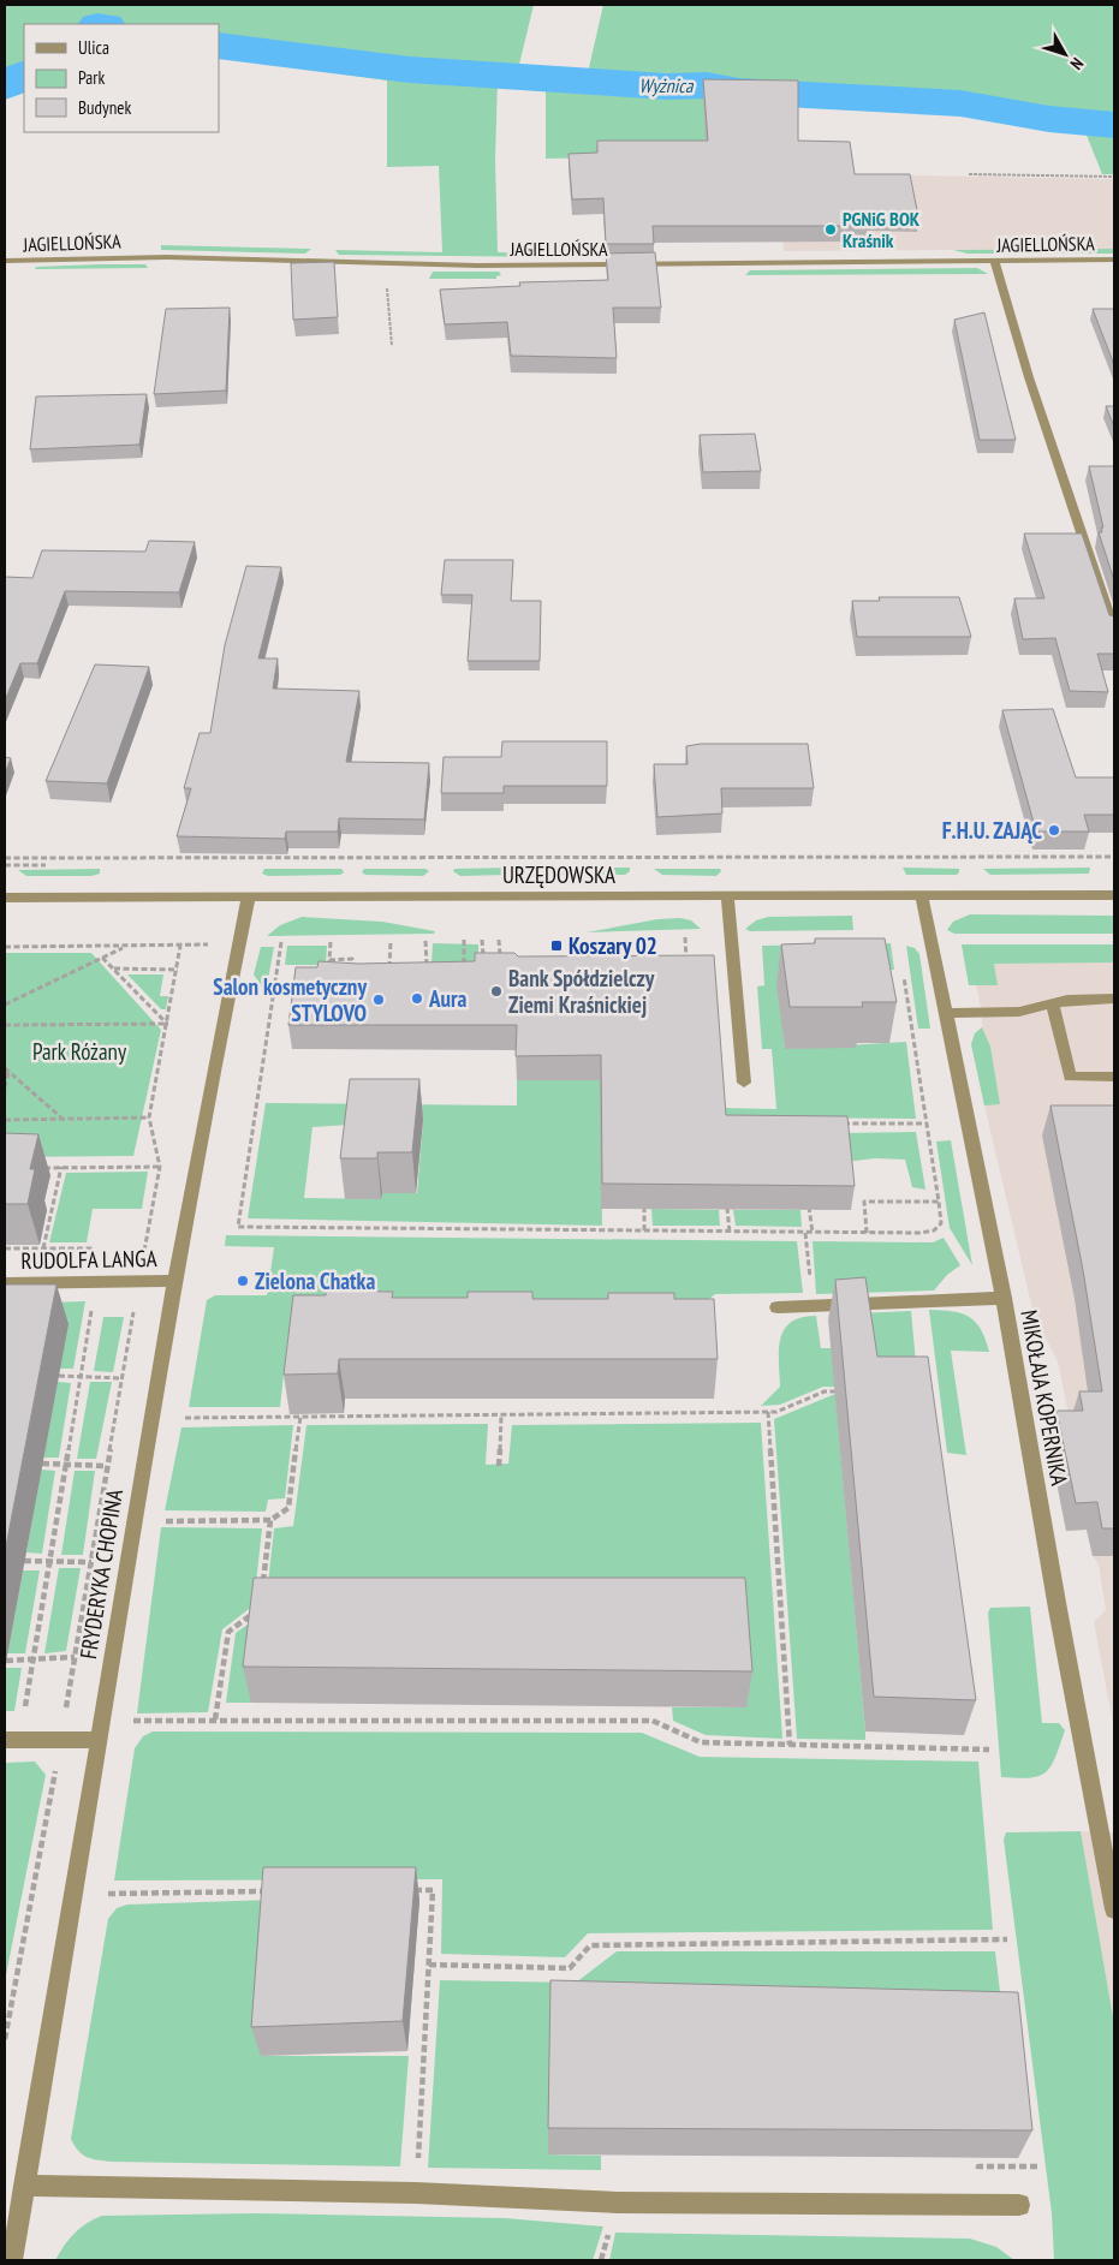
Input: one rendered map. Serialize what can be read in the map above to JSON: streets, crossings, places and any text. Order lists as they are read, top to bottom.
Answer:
{
  "streets": {
    "street": [
      "JAGIELLOŃSKA",
      "URZĘDOWSKA",
      "RUDOLFA LANGA",
      "MIKOŁAJA KOPERNIKA",
      "FRYDERYKA CHOPINA"
    ]
  },
  "crossings": [
    ["URZĘDOWSKA", "MIKOŁAJA KOPERNIKA"],
    ["URZĘDOWSKA", "FRYDERYKA CHOPINA"],
    ["RUDOLFA LANGA", "FRYDERYKA CHOPINA"]
  ],
  "water": ["Wyżnica"],
  "parks": ["Park Różany"],
  "places": {
    "other": [
      "PGNiG BOK Kraśnik",
      "F.H.U. ZAJĄC",
      "Bank Spółdzielczy Ziemi Kraśnickiej",
      "Aura",
      "Salon kosmetyczny STYLOVO",
      "Zielona Chatka"
    ],
    "transit": ["Koszary 02"]
  },
  "legend": ["Ulica", "Park", "Budynek"],
  "north": "bottom right"
}
